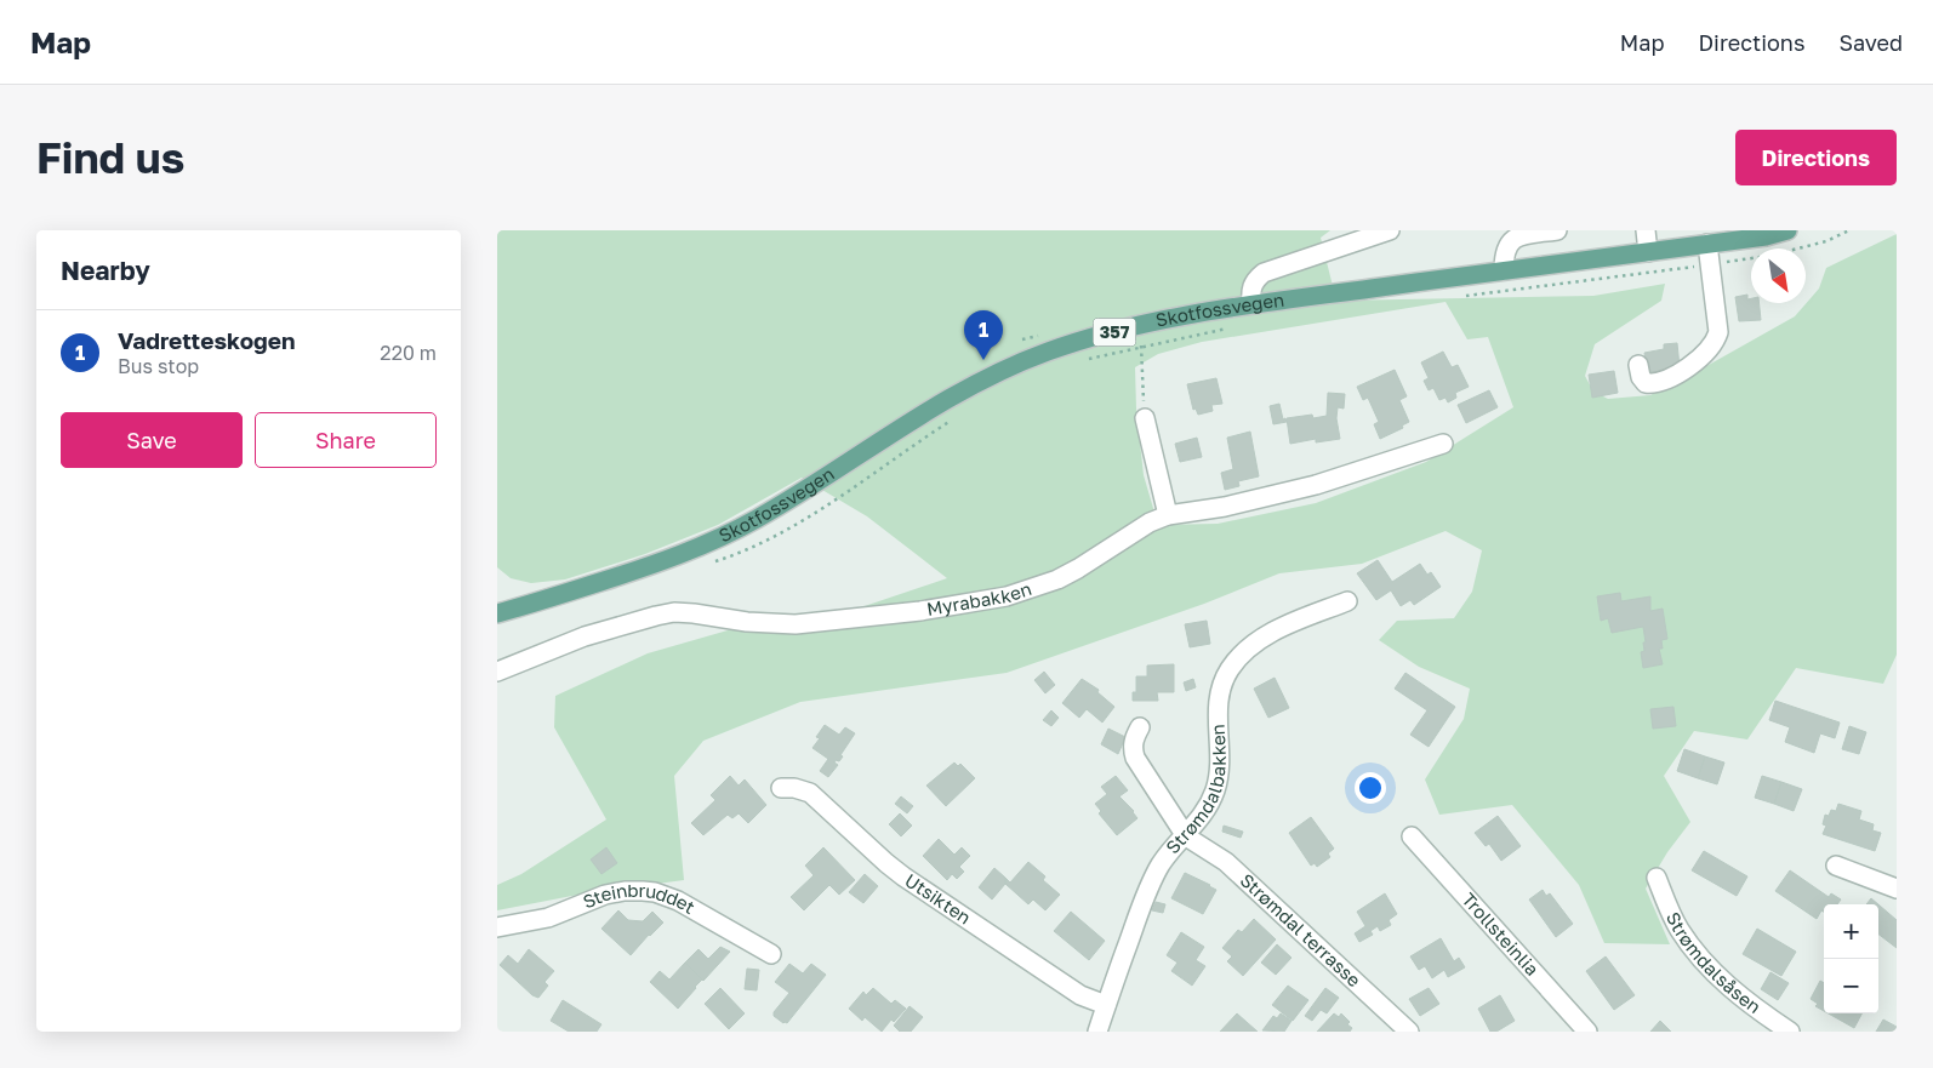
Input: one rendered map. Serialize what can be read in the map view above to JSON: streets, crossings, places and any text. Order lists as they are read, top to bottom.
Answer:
{
  "streets": {
    "main road": ["Skotfossvegen", "357"],
    "street": [
      "Myrabakken",
      "Strømdalbakken",
      "Utsikten",
      "Steinbruddet",
      "Strømdal terrasse",
      "Trollsteinlia",
      "Strømdalsåsen"
    ]
  },
  "crossings": [
    ["Strømdalbakken", "Utsikten"],
    ["Strømdalbakken", "Strømdal terrasse"]
  ],
  "north": "bottom right",
  "page": {
    "header": "Map",
    "nav": ["Map", "Directions", "Saved"],
    "buttons": [
      "Directions",
      ["Save", "Share"]
    ],
    "title": "Find us",
    "heading": "Nearby",
    "list": [
      {
        "mark": "1",
        "name": "Vadretteskogen",
        "note": "Bus stop",
        "value": "220 m"
      }
    ],
    "pins": "1",
    "map_buttons": ["+", "−"]
  }
}
